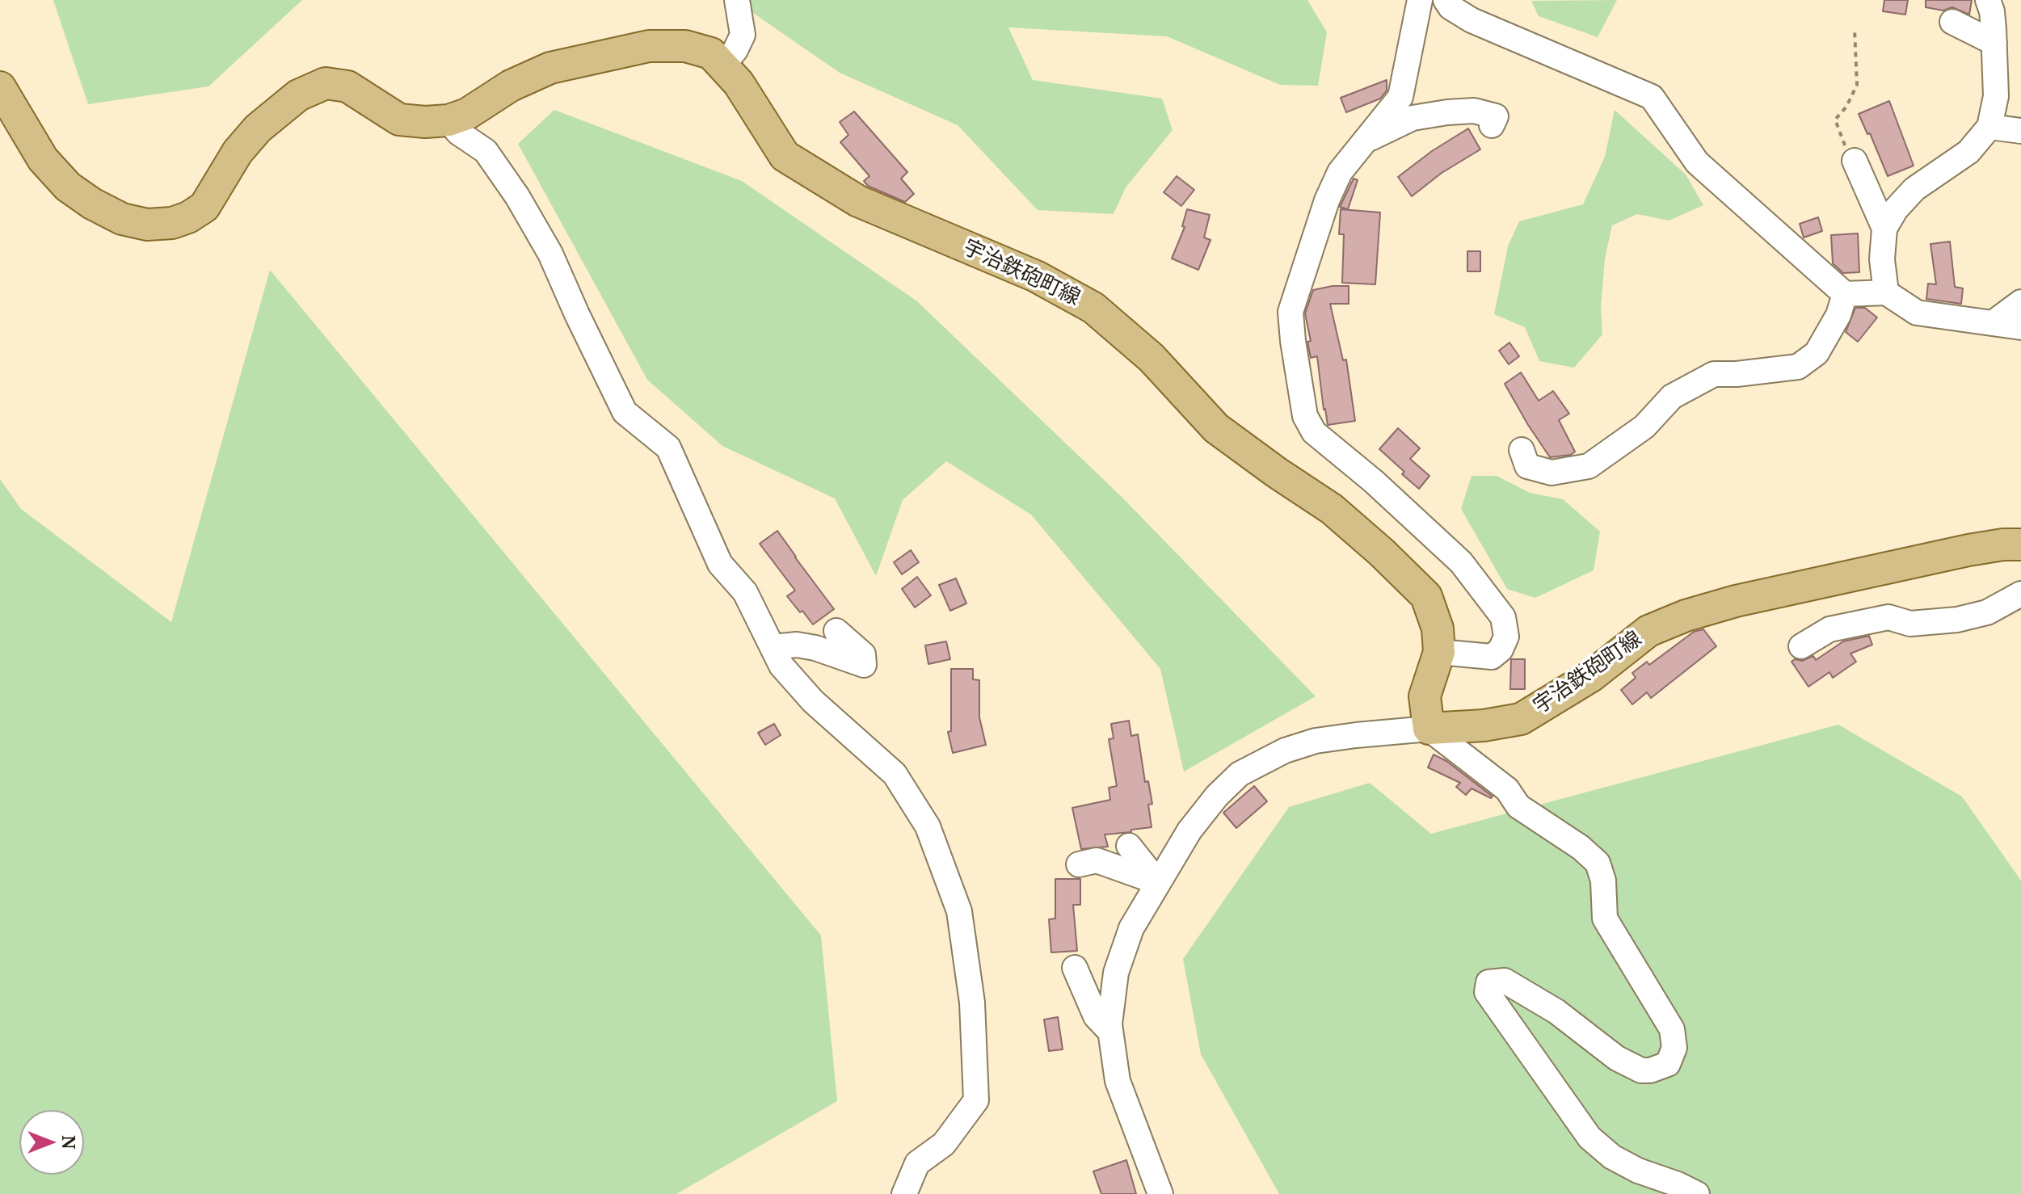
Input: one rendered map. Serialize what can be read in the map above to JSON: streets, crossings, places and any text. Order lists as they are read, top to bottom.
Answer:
{
  "streets": {
    "main road": ["宇治鉄砲町線"]
  },
  "north": "right"
}
